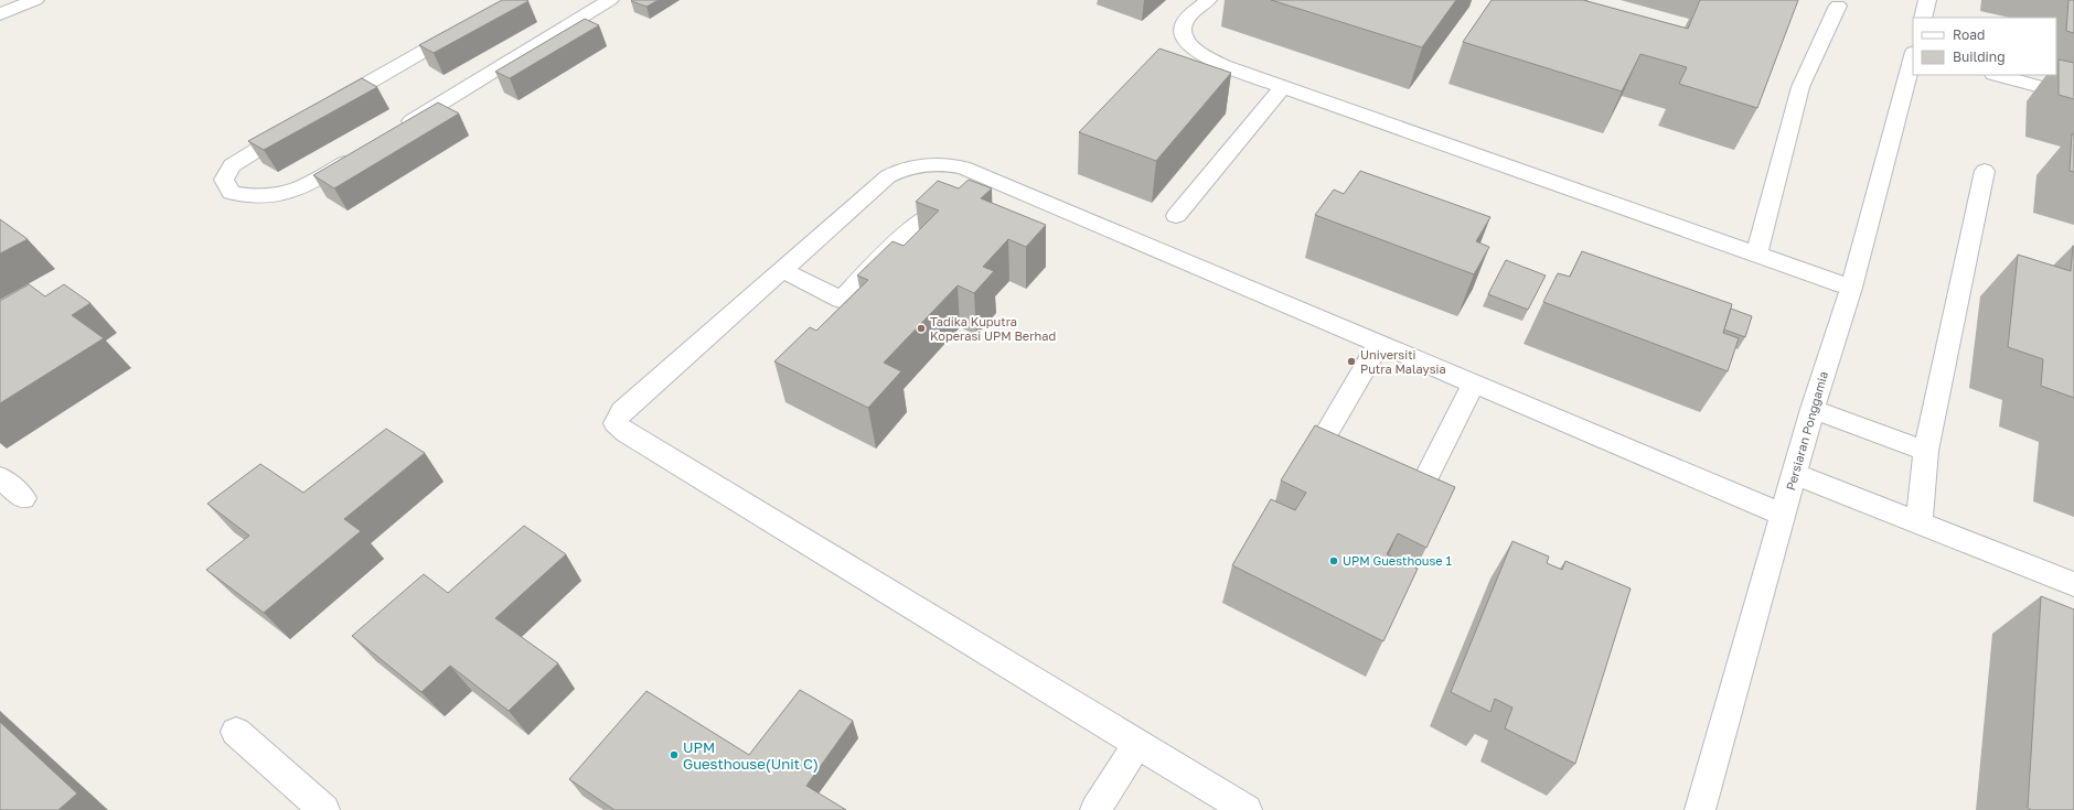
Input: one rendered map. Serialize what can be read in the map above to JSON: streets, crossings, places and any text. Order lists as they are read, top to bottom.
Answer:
{
  "streets": {
    "street": ["Persiaran Ponggamia"]
  },
  "places": [
    "Tadika Kuputra Koperasi UPM Berhad",
    "Universiti Putra Malaysia",
    "UPM Guesthouse 1",
    "UPM Guesthouse(Unit C)"
  ],
  "legend": ["Road", "Building"]
}
